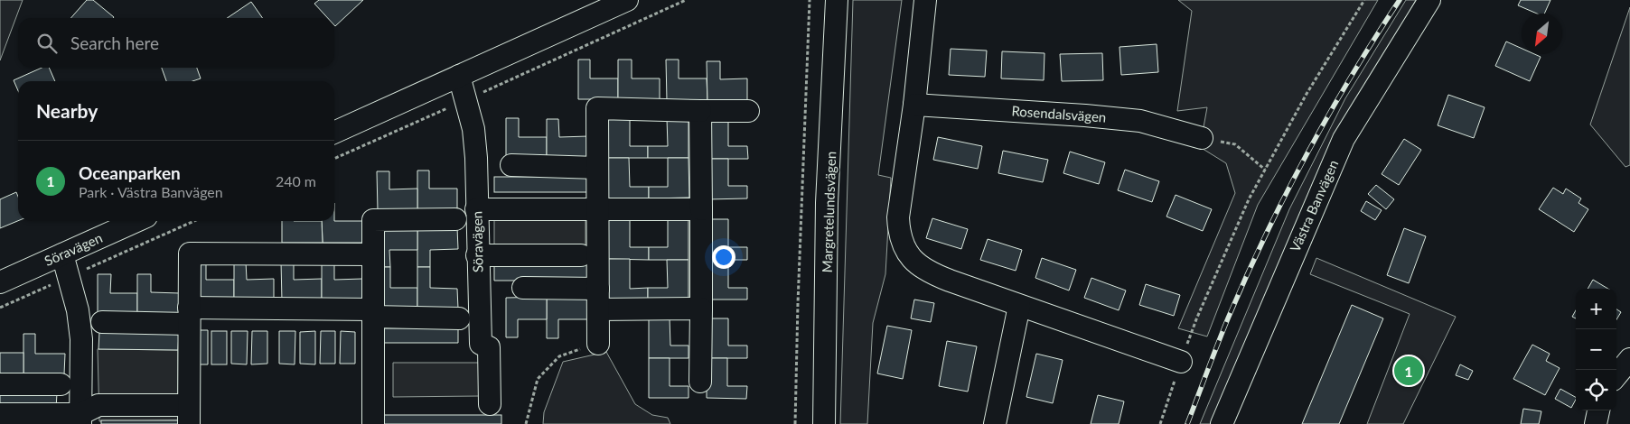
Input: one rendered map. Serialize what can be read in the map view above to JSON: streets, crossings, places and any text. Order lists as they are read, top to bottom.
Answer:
{
  "streets": {
    "street": [
      "Rosendalsvägen",
      "Västra Banvägen",
      "Margretelundsvägen",
      "Söravägen"
    ]
  },
  "north": "bottom left",
  "page": {
    "search": "Search here",
    "heading": "Nearby",
    "list": [
      {
        "mark": "1",
        "name": "Oceanparken",
        "note": "Park · Västra Banvägen",
        "value": "240 m"
      }
    ],
    "map_buttons": ["+", "−"],
    "pins": "1"
  }
}
